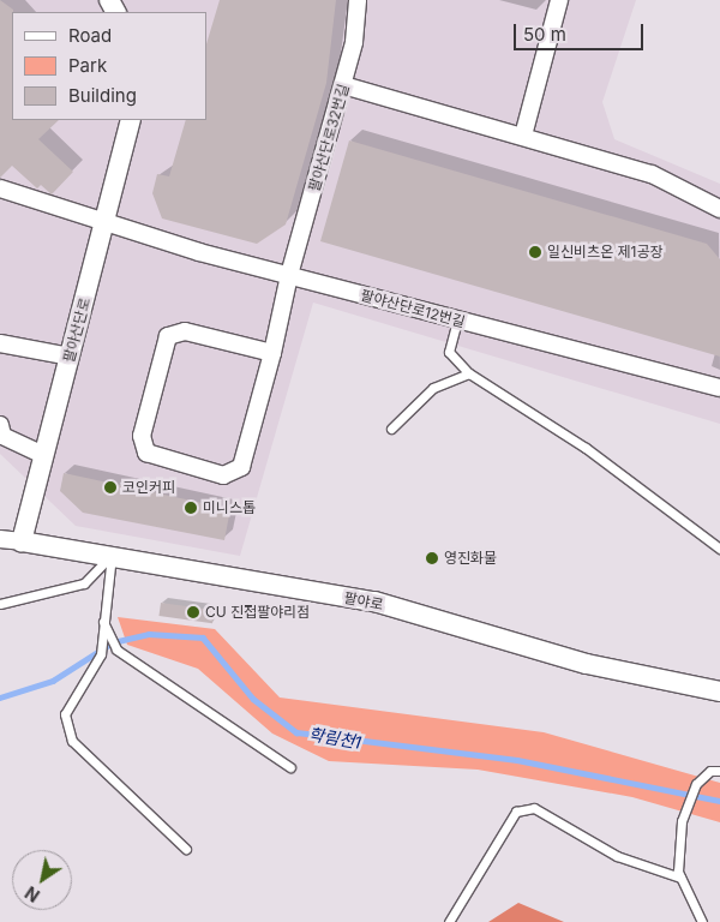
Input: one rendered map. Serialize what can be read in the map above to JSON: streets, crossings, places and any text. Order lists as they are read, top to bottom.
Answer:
{
  "streets": {
    "street": [
      "팔야산단로32번길",
      "팔야산단로12번길",
      "팔야산단로",
      "팔야로"
    ]
  },
  "crossings": [
    ["팔야산단로32번길", "팔야산단로12번길"],
    ["팔야산단로12번길", "팔야산단로"],
    ["팔야산단로", "팔야로"]
  ],
  "water": ["학림천1"],
  "places": [
    "일신비츠온 제1공장",
    "코인커피",
    "미니스톱",
    "영진화물",
    "CU 진접팔야리점"
  ],
  "legend": ["Road", "Park", "Building"],
  "scale_bar": "50 m",
  "north": "bottom left"
}
